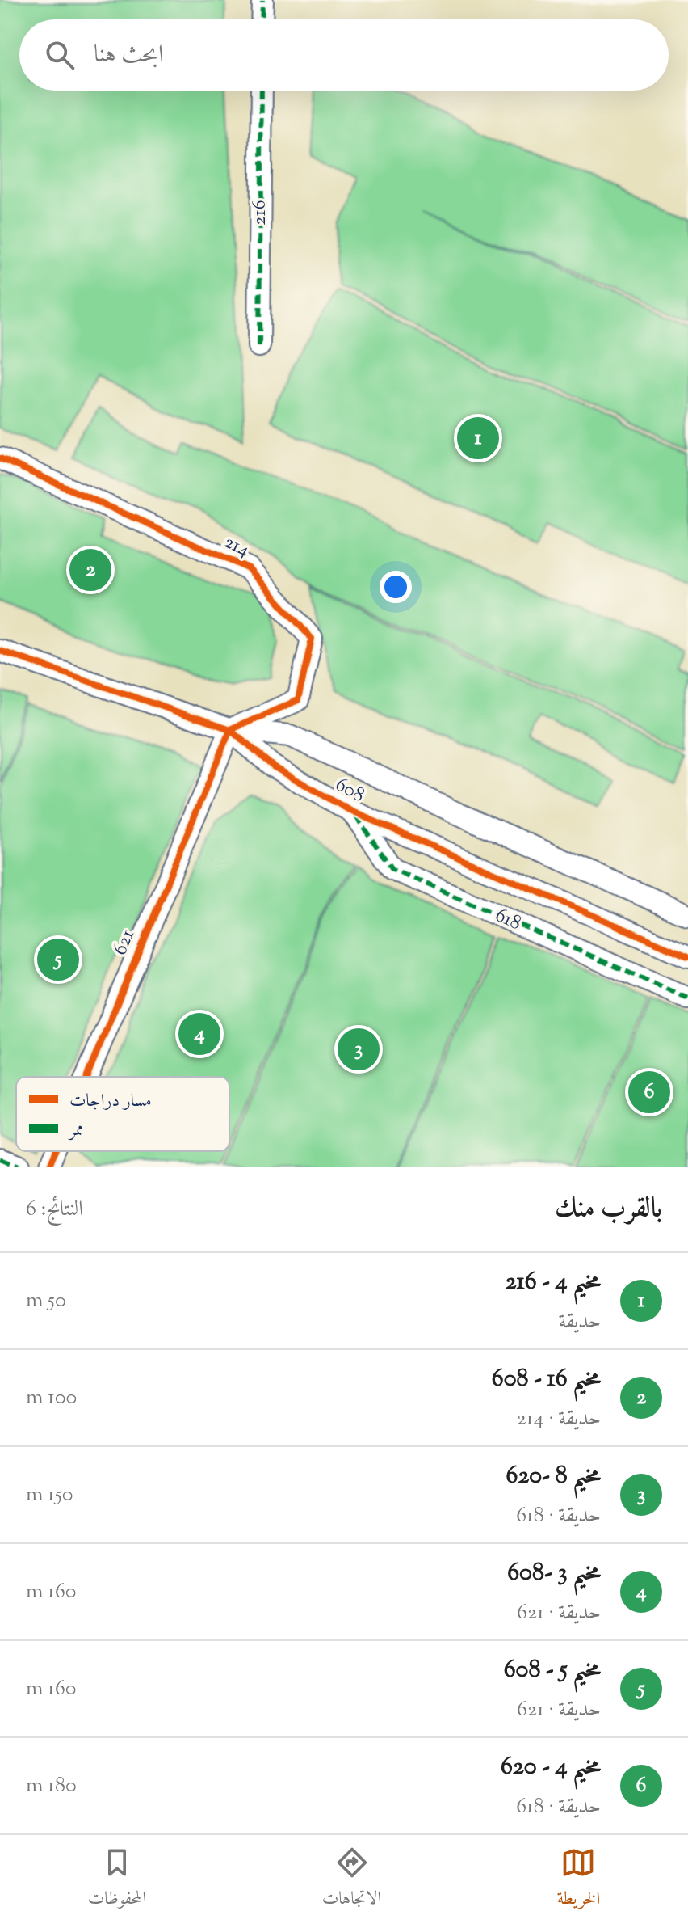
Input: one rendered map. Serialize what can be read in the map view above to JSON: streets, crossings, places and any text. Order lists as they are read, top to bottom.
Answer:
{
  "streets": {
    "street": [
      "216",
      "214",
      "608",
      "618",
      "621"
    ]
  },
  "crossings": [
    ["214", "608"],
    ["214", "621"],
    ["608", "618"],
    ["608", "621"]
  ],
  "legend": ["مسار دراجات", "ممر"],
  "page": {
    "search": "ابحث هنا",
    "pins": [
      "1",
      "2",
      "5",
      "4",
      "3",
      "6"
    ],
    "heading": ["بالقرب منك", "النتائج: 6"],
    "list": [
      {
        "mark": "1",
        "name": "مخيم 4 - 216",
        "note": "حديقة",
        "value": "50 m"
      },
      {
        "mark": "2",
        "name": "مخيم 16 - 608",
        "note": "حديقة · 214",
        "value": "100 m"
      },
      {
        "mark": "3",
        "name": "مخيم 8 -620",
        "note": "حديقة · 618",
        "value": "150 m"
      },
      {
        "mark": "4",
        "name": "مخيم 3 -608",
        "note": "حديقة · 621",
        "value": "160 m"
      },
      {
        "mark": "5",
        "name": "مخيم 5 - 608",
        "note": "حديقة · 621",
        "value": "160 m"
      },
      {
        "mark": "6",
        "name": "مخيم 4 - 620",
        "note": "حديقة · 618",
        "value": "180 m"
      }
    ],
    "nav": ["الخريطة", "الاتجاهات", "المحفوظات"]
  }
}
